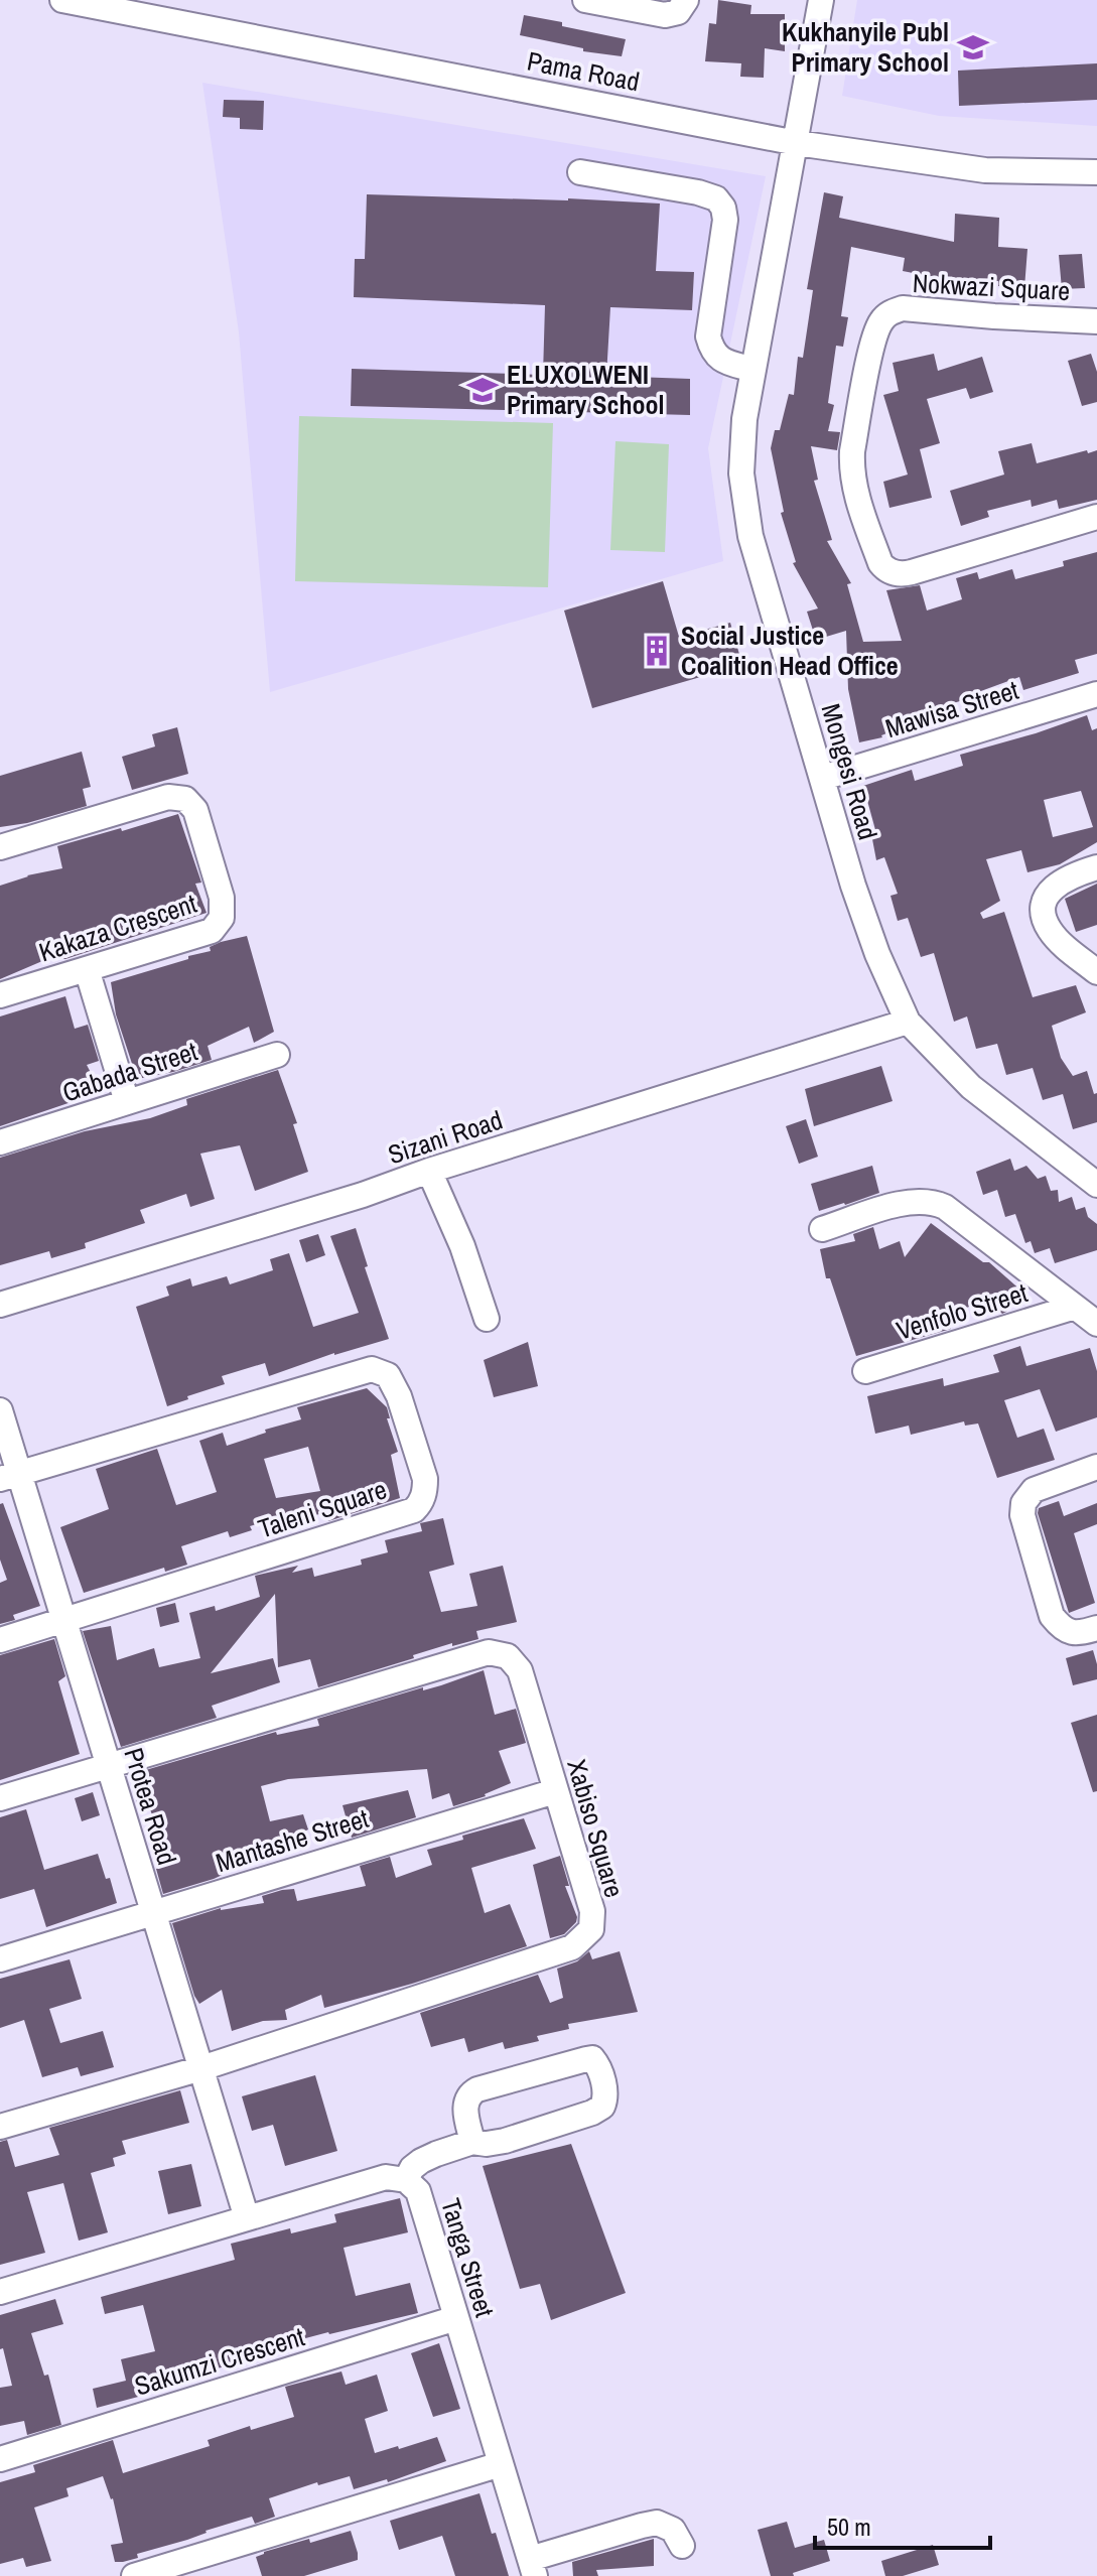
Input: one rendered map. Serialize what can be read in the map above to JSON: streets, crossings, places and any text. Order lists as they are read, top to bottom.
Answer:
{
  "streets": {
    "street": [
      "Pama Road",
      "Nokwazi Square",
      "Mawisa Street",
      "Mongesi Road",
      "Kakaza Crescent",
      "Gabada Street",
      "Sizani Road",
      "Venfolo Street",
      "Taleni Square",
      "Protea Road",
      "Xabiso Square",
      "Mantashe Street",
      "Tanga Street",
      "Sakumzi Crescent"
    ]
  },
  "crossings": [
    ["Pama Road", "Mongesi Road"],
    ["Mawisa Street", "Mongesi Road"],
    ["Mongesi Road", "Sizani Road"],
    ["Taleni Square", "Protea Road"],
    ["Protea Road", "Xabiso Square"],
    ["Protea Road", "Mantashe Street"],
    ["Protea Road", "Tanga Street"],
    ["Xabiso Square", "Mantashe Street"],
    ["Tanga Street", "Sakumzi Crescent"]
  ],
  "places": {
    "school or university": ["Kukhanyile Publ Primary School", "ELUXOLWENI Primary School"],
    "building": ["Social Justice Coalition Head Office"]
  },
  "scale_bar": "50 m"
}
